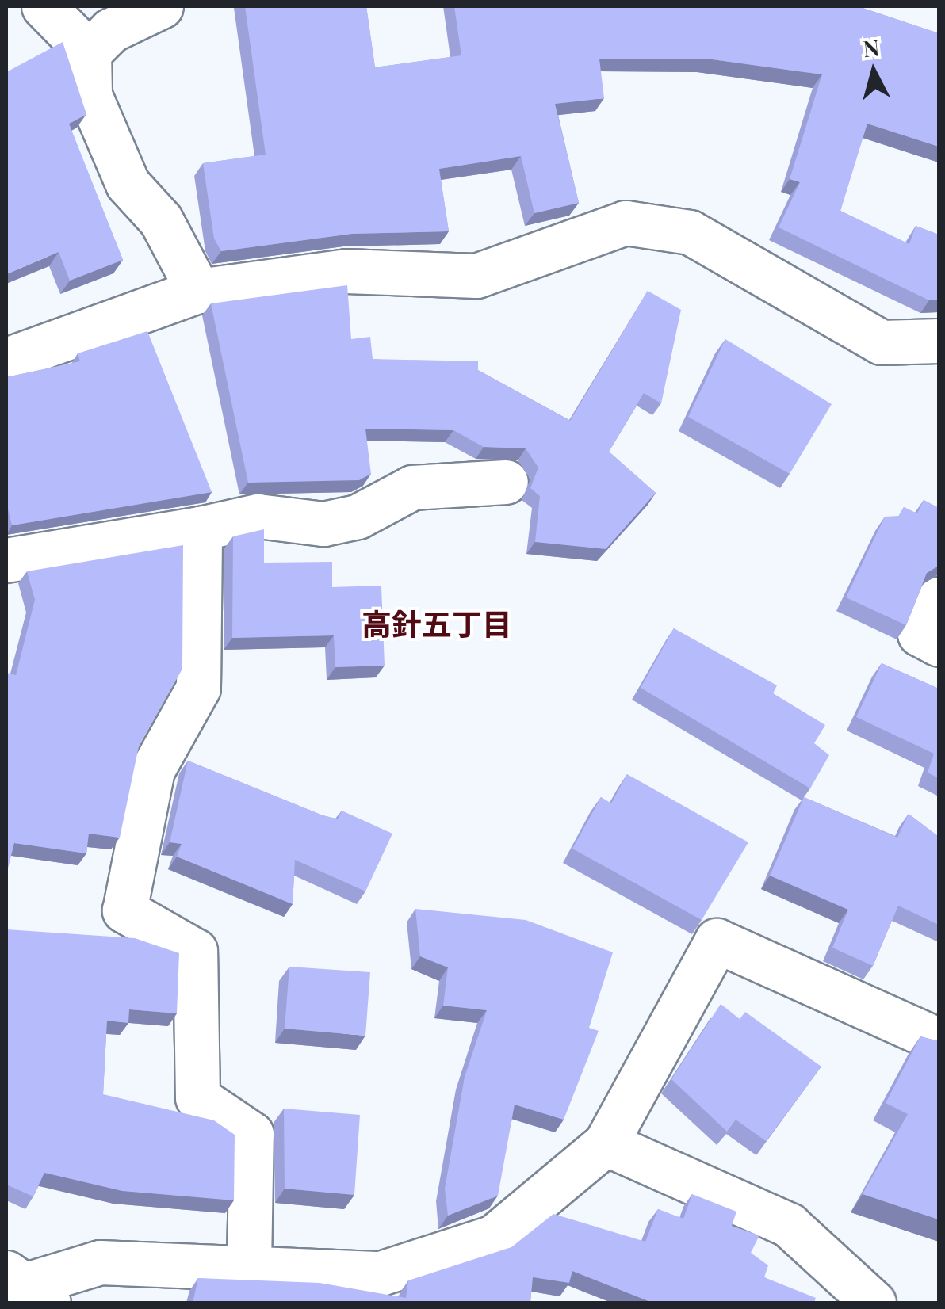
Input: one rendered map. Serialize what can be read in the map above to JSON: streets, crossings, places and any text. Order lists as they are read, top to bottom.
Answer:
{
  "districts": ["高針五丁目"],
  "north": "top"
}
